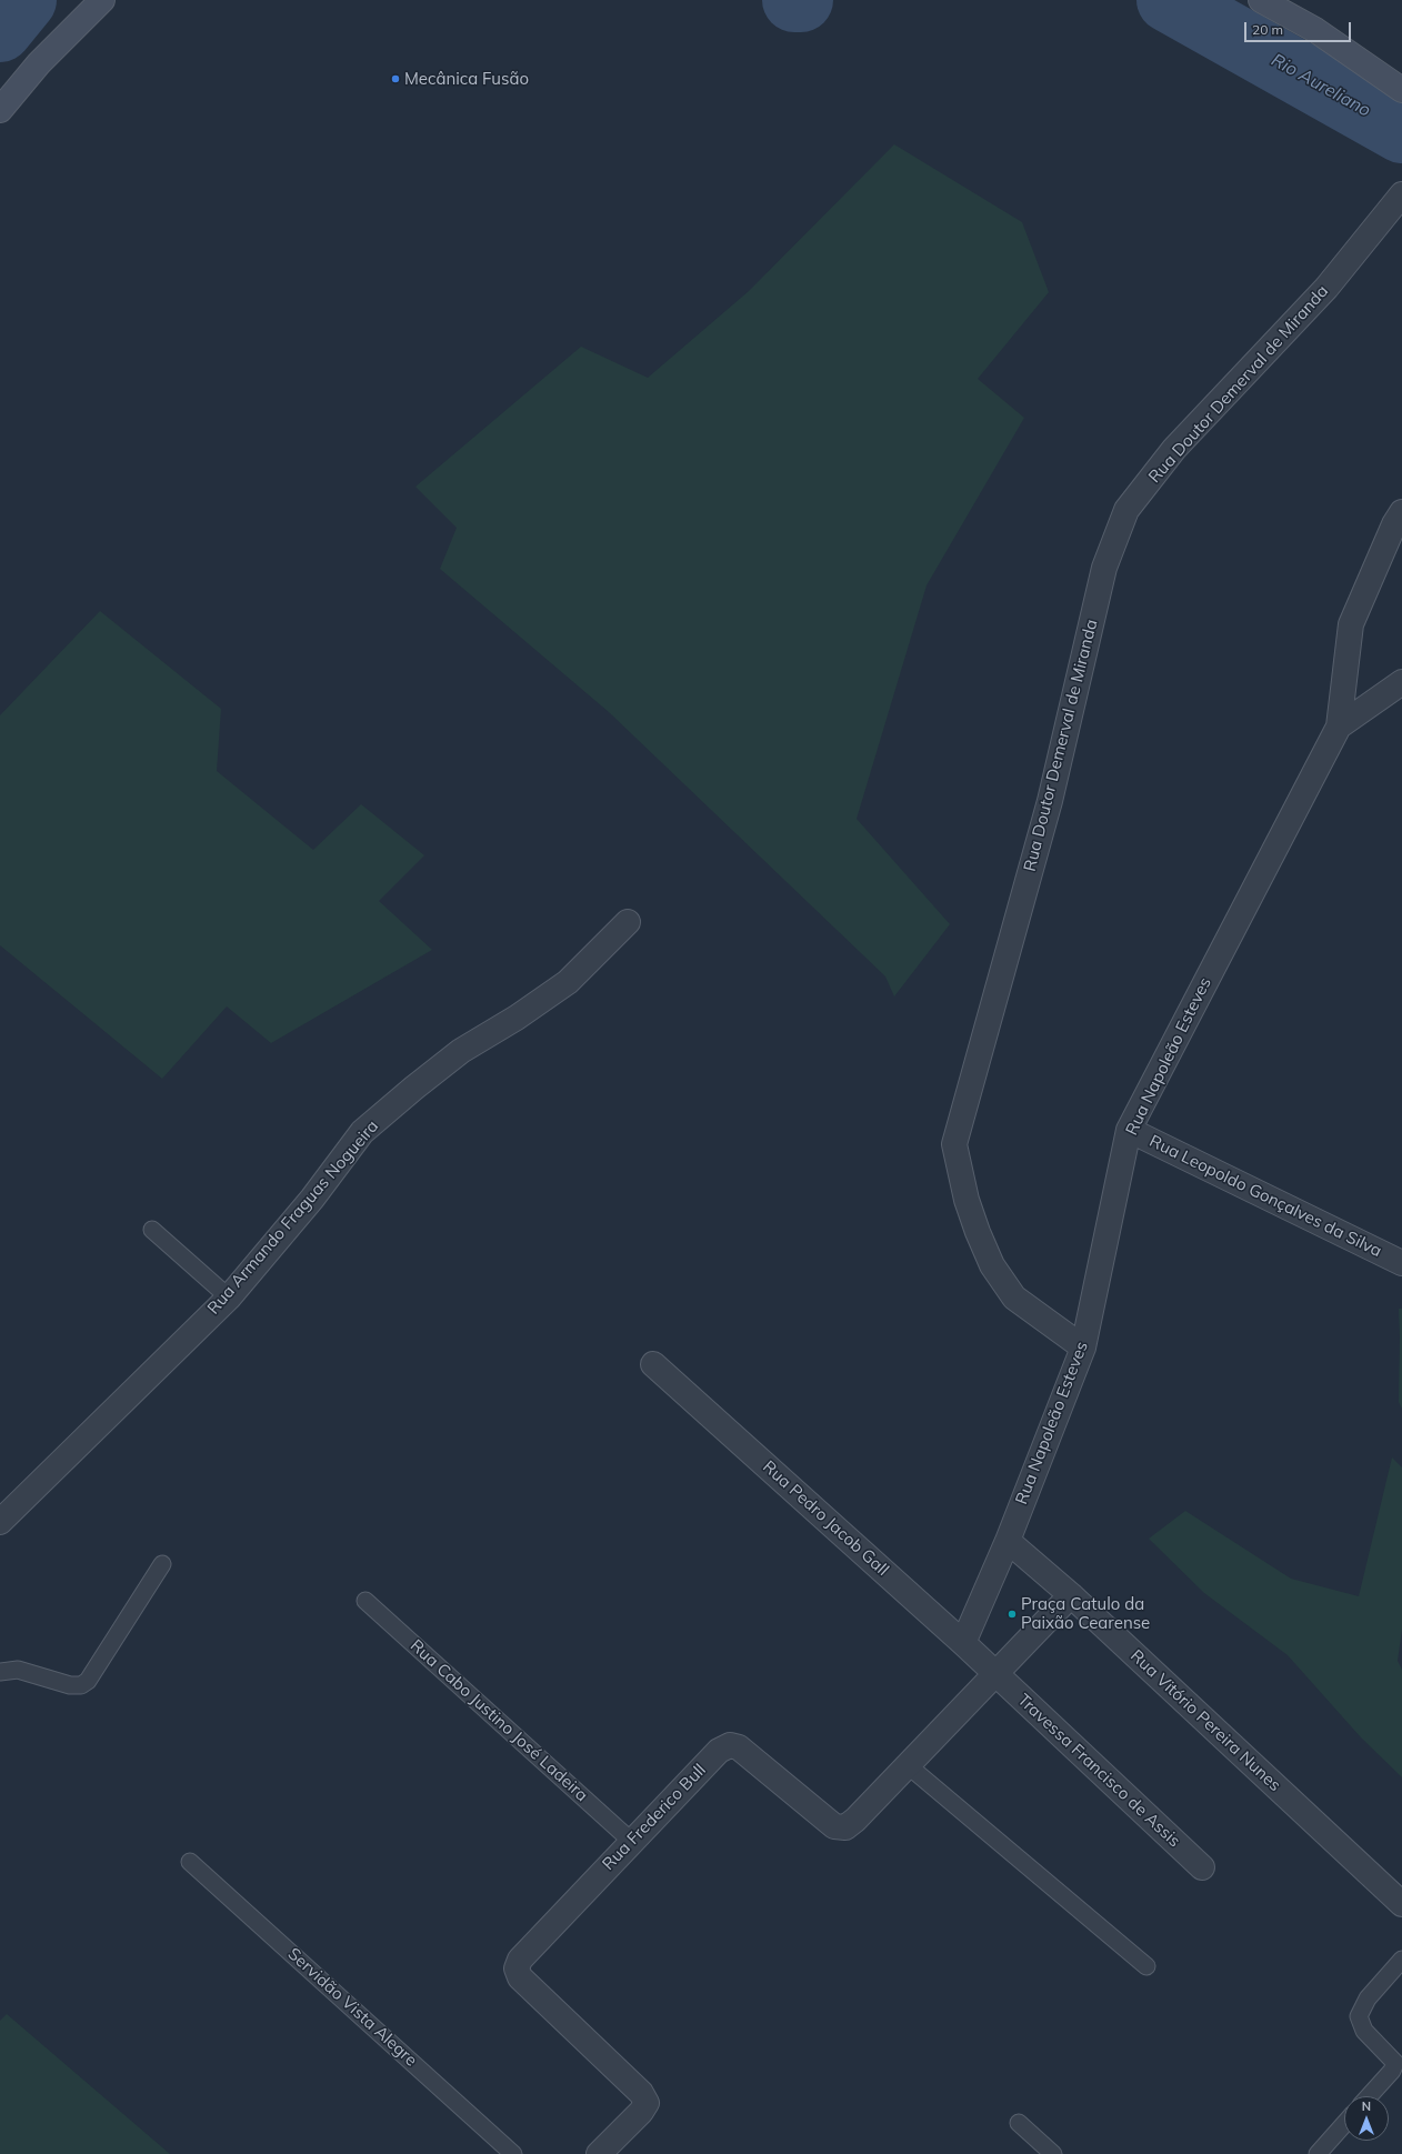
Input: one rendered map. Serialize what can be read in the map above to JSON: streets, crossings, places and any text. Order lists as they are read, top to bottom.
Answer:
{
  "streets": {
    "street": [
      "Rua Doutor Demerval de Miranda",
      "Rua Napoleão Esteves",
      "Rua Leopoldo Gonçalves da Silva",
      "Rua Armando Fraguas Nogueira",
      "Rua Pedro Jacob Gall",
      "Rua Vitório Pereira Nunes",
      "Travessa Francisco de Assis",
      "Rua Frederico Bull"
    ],
    "lane": ["Rua Cabo Justino José Ladeira", "Servidão Vista Alegre"]
  },
  "crossings": [
    ["Rua Doutor Demerval de Miranda", "Rua Napoleão Esteves"],
    ["Rua Napoleão Esteves", "Rua Leopoldo Gonçalves da Silva"],
    ["Rua Napoleão Esteves", "Rua Pedro Jacob Gall"],
    ["Rua Napoleão Esteves", "Rua Vitório Pereira Nunes"],
    ["Rua Pedro Jacob Gall", "Travessa Francisco de Assis"],
    ["Rua Pedro Jacob Gall", "Rua Frederico Bull"],
    ["Rua Cabo Justino José Ladeira", "Rua Frederico Bull"],
    ["Travessa Francisco de Assis", "Rua Frederico Bull"]
  ],
  "water": ["Rio Aureliano"],
  "places": ["Mecânica Fusão", "Praça Catulo da Paixão Cearense"],
  "scale_bar": "20 m",
  "north": "top"
}
